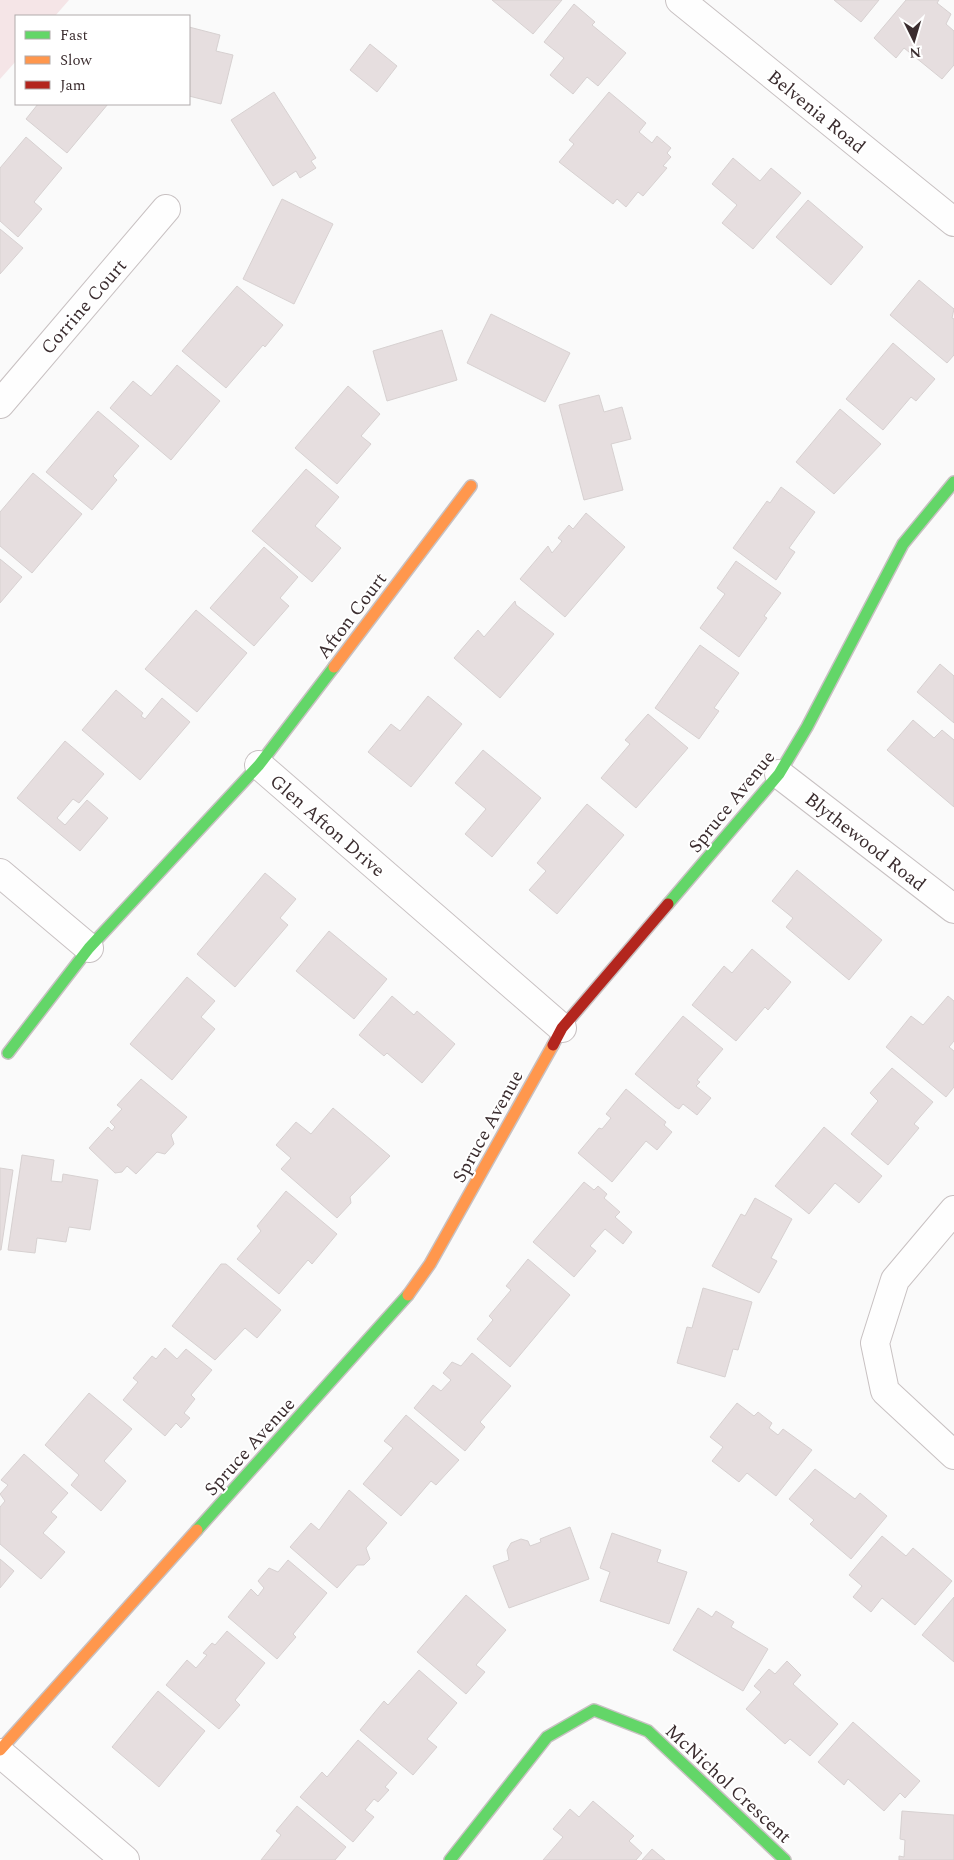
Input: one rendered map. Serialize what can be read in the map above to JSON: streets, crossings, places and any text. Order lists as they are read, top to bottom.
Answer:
{
  "streets": {
    "street": [
      "Belvenia Road",
      "Corrine Court",
      "Afton Court",
      "Spruce Avenue",
      "Glen Afton Drive",
      "Blythewood Road",
      "McNichol Crescent"
    ]
  },
  "crossings": [
    ["Afton Court", "Glen Afton Drive"],
    ["Spruce Avenue", "Glen Afton Drive"],
    ["Spruce Avenue", "Blythewood Road"]
  ],
  "legend": ["Fast", "Slow", "Jam"],
  "north": "bottom"
}
